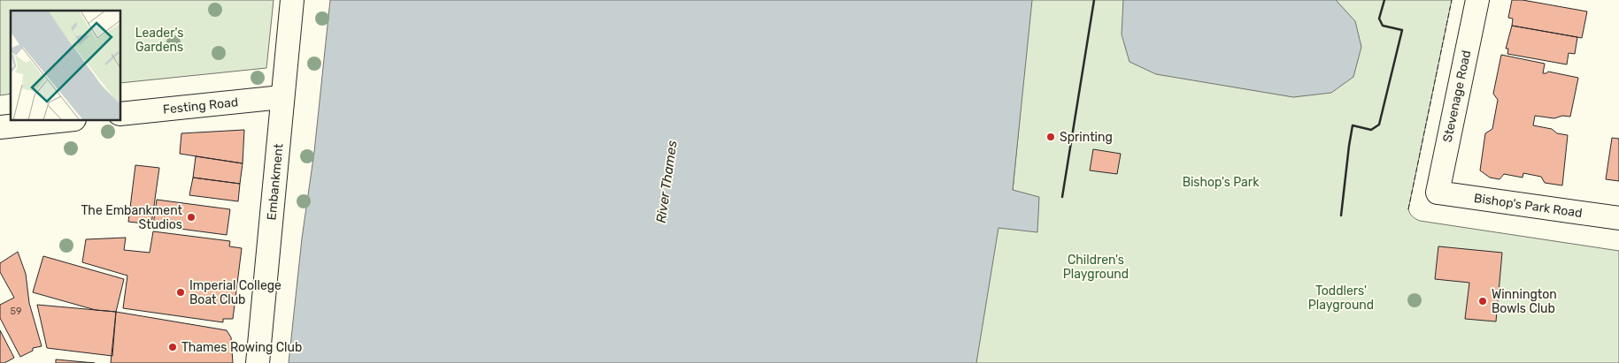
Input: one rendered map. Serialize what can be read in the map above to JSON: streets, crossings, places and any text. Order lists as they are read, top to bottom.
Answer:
{
  "streets": {
    "street": [
      "Stevenage Road",
      "Festing Road",
      "Embankment",
      "Bishop's Park Road"
    ]
  },
  "crossings": [
    ["Stevenage Road", "Bishop's Park Road"],
    ["Festing Road", "Embankment"]
  ],
  "water": ["River Thames"],
  "parks": [
    "Leader's Gardens",
    "Bishop's Park",
    "Children's Playground",
    "Toddlers' Playground"
  ],
  "places": [
    "Sprinting",
    "The Embankment Studios",
    "Imperial College Boat Club",
    "Winnington Bowls Club",
    "Thames Rowing Club"
  ],
  "house_numbers": ["59"]
}
